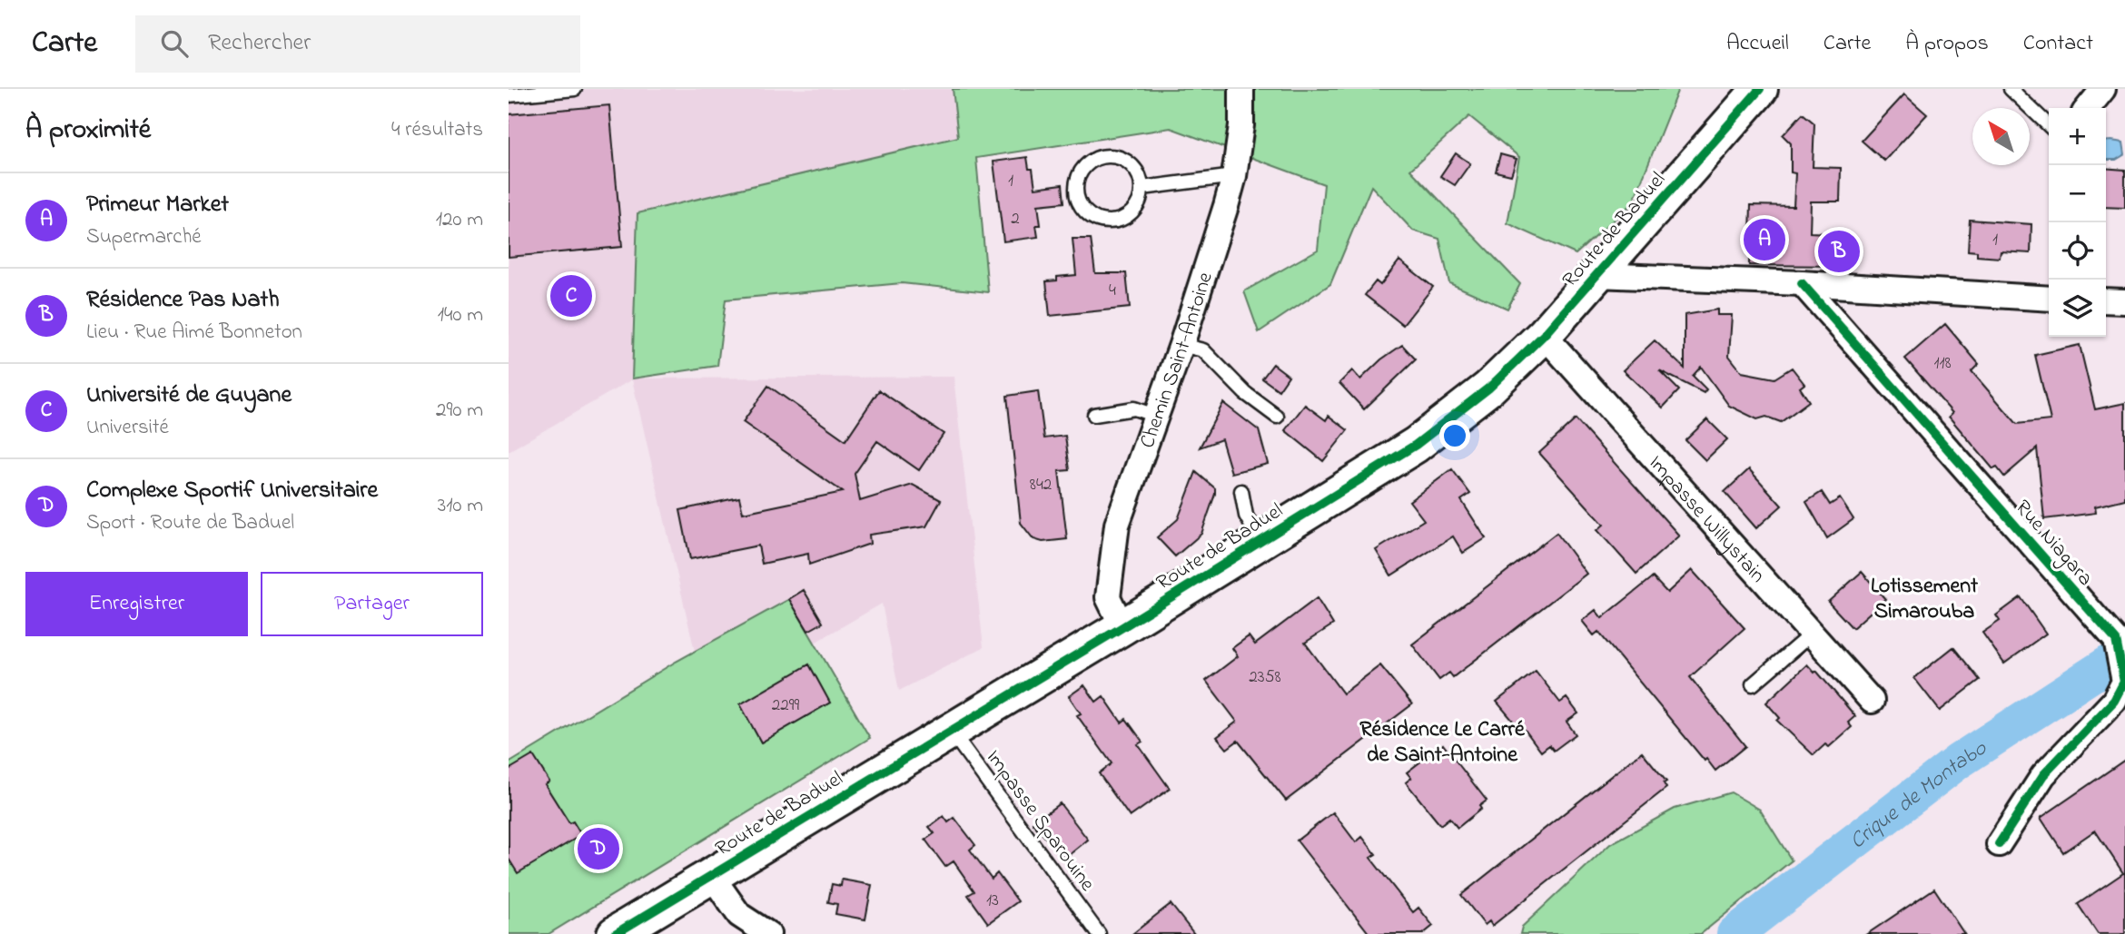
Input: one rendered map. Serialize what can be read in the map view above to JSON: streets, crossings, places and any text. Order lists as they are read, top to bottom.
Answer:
{
  "streets": {
    "main road": ["Route de Baduel"],
    "street": ["Chemin Saint-Antoine", "Impasse Willystain", "Rue Niagara"],
    "lane": ["Impasse Sparouine"]
  },
  "crossings": [
    ["Route de Baduel", "Chemin Saint-Antoine"],
    ["Route de Baduel", "Impasse Willystain"],
    ["Route de Baduel", "Impasse Sparouine"]
  ],
  "districts": ["Lotissement Simarouba", "Résidence Le Carré de Saint-Antoine"],
  "water": ["Crique de Montabo"],
  "house_numbers": [
    "1",
    "2",
    "1",
    "4",
    "118",
    "842",
    "2358",
    "2299",
    "13"
  ],
  "north": "top left",
  "page": {
    "header": "Carte",
    "search": "Rechercher",
    "nav": [
      "Accueil",
      "Carte",
      "À propos",
      "Contact"
    ],
    "heading": ["À proximité", "4 résultats"],
    "map_buttons": ["+", "−"],
    "list": [
      {
        "mark": "A",
        "name": "Primeur Market",
        "note": "Supermarché",
        "value": "120 m"
      },
      {
        "mark": "B",
        "name": "Résidence Pas Nath",
        "note": "Lieu · Rue Aimé Bonneton",
        "value": "140 m"
      },
      {
        "mark": "C",
        "name": "Université de Guyane",
        "note": "Université",
        "value": "290 m"
      },
      {
        "mark": "D",
        "name": "Complexe Sportif Universitaire",
        "note": "Sport · Route de Baduel",
        "value": "310 m"
      }
    ],
    "pins": [
      "A",
      "B",
      "C",
      "D"
    ],
    "buttons": ["Enregistrer", "Partager"]
  }
}
